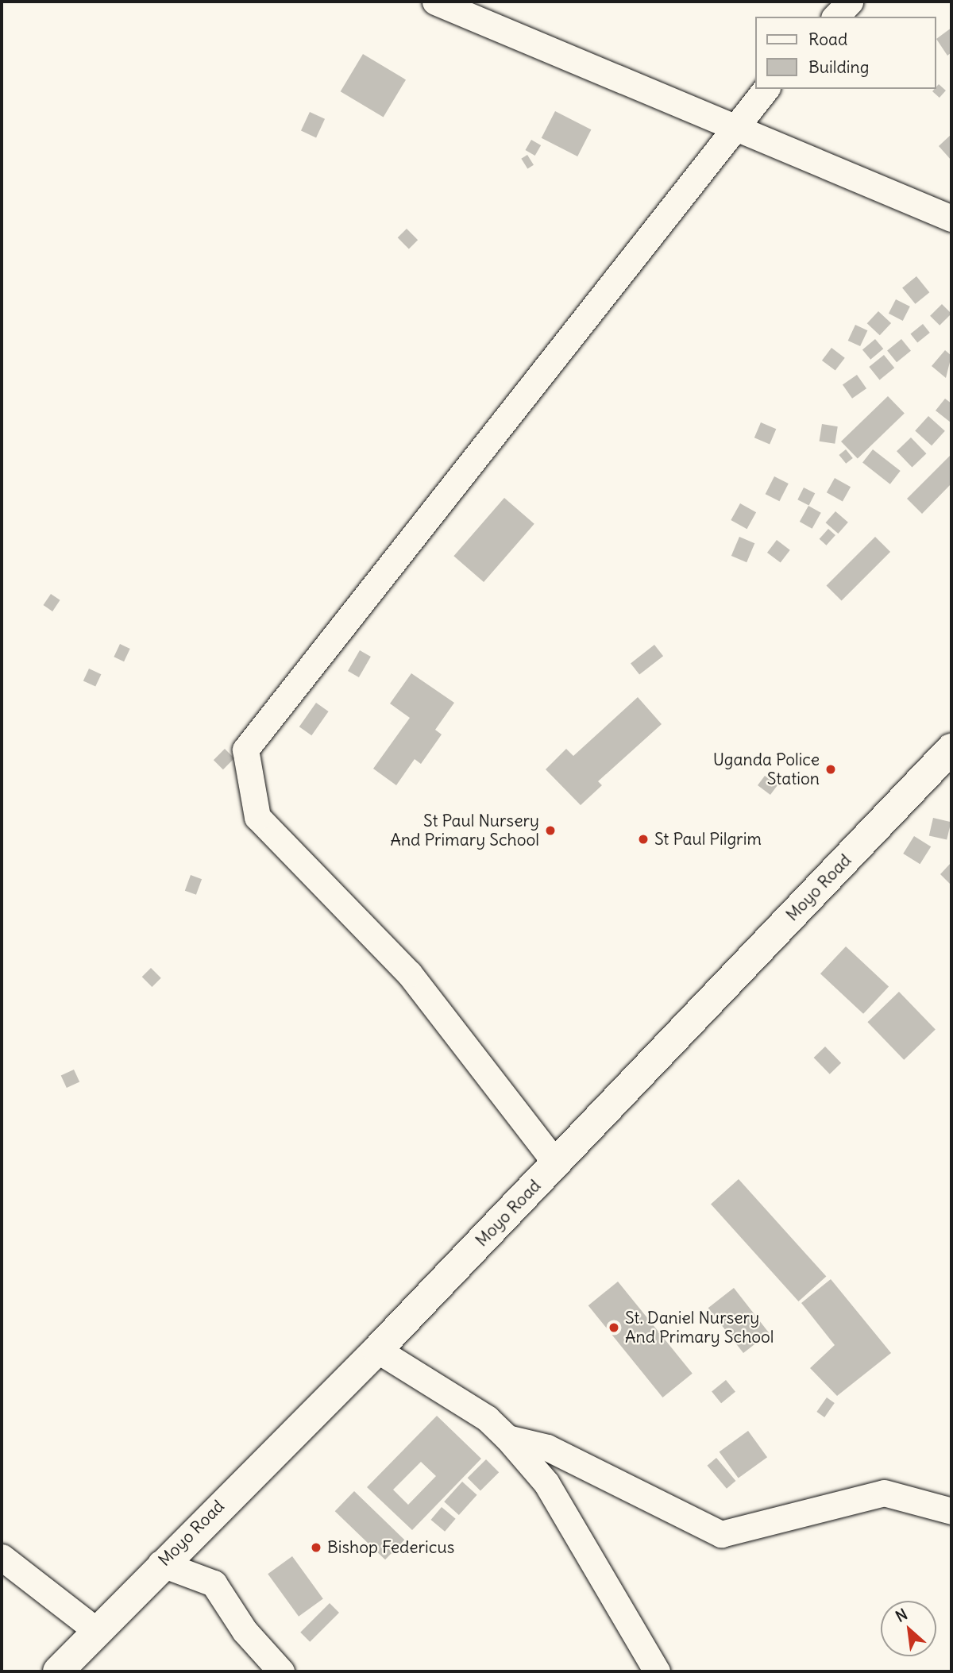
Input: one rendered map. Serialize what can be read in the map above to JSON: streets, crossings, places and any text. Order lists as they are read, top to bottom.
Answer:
{
  "streets": {
    "main road": ["Moyo Road"]
  },
  "places": [
    "Uganda Police Station",
    "St Paul Nursery And Primary School",
    "St Paul Pilgrim",
    "St. Daniel Nursery And Primary School",
    "Bishop Federicus"
  ],
  "legend": ["Road", "Building"],
  "north": "top left"
}
